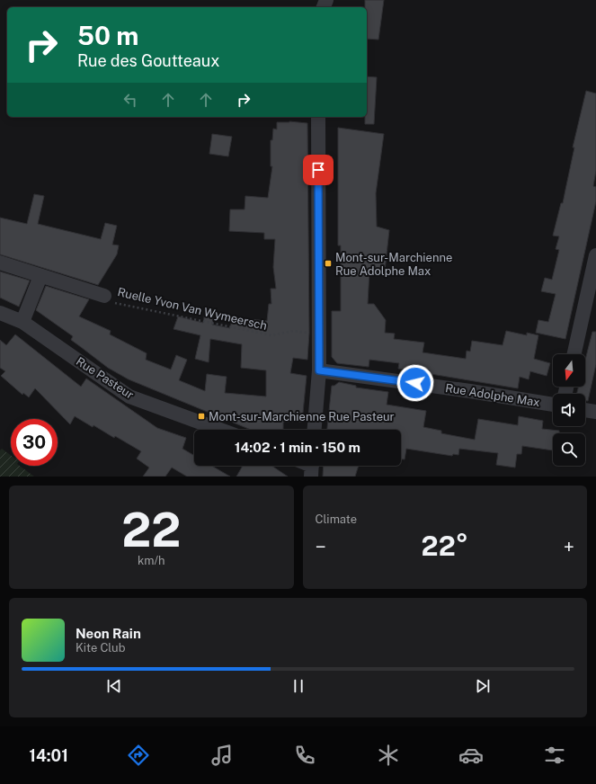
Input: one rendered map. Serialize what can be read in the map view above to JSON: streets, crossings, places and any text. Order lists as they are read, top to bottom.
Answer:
{
  "streets": {
    "street": ["Rue Pasteur", "Rue Adolphe Max"],
    "path": ["Ruelle Yvon Van Wymeersch"]
  },
  "places": {
    "transit": ["Mont-sur-Marchienne Rue Adolphe Max", "Mont-sur-Marchienne Rue Pasteur"]
  },
  "north": "bottom",
  "page": {
    "turn": ["50 m", "Rue des Goutteaux"],
    "limit": "30",
    "trip": "14:02 · 1 min · 150 m",
    "tile": [
      ["22", "km/h"],
      "Climate"
    ],
    "heat": ["−", "22°", "+"],
    "song": ["Neon Rain", "Kite Club"],
    "tabs": "14:01"
  }
}
